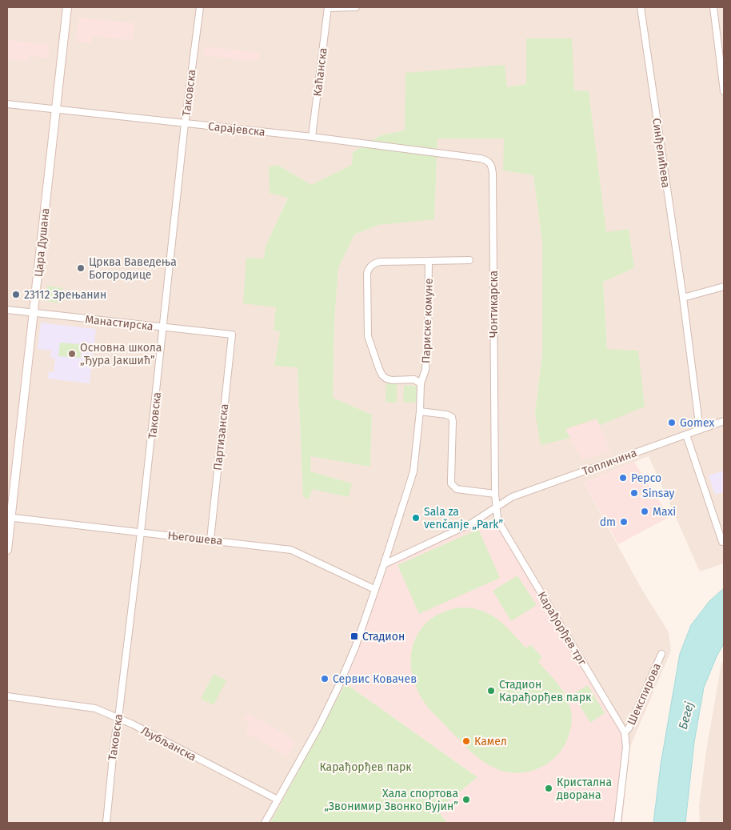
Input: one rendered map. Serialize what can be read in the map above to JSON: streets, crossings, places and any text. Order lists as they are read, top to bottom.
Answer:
{
  "streets": {
    "street": [
      "Каћанска",
      "Таковска",
      "Сарајевска",
      "Синђелићева",
      "Цара Душана",
      "Чонтикарска",
      "Париске комуне",
      "Манастирска",
      "Партизанска",
      "Топличина",
      "Његошева",
      "Карађорђев трг",
      "Шекспирова",
      "Љубљанска"
    ]
  },
  "crossings": [
    ["Каћанска", "Сарајевска"],
    ["Таковска", "Сарајевска"],
    ["Таковска", "Манастирска"],
    ["Таковска", "Његошева"],
    ["Таковска", "Љубљанска"],
    ["Сарајевска", "Цара Душана"],
    ["Сарајевска", "Чонтикарска"],
    ["Синђелићева", "Топличина"],
    ["Цара Душана", "Манастирска"],
    ["Цара Душана", "Његошева"],
    ["Чонтикарска", "Карађорђев трг"],
    ["Манастирска", "Партизанска"],
    ["Партизанска", "Његошева"],
    ["Топличина", "Карађорђев трг"],
    ["Карађорђев трг", "Шекспирова"]
  ],
  "water": ["Бегеј"],
  "parks": ["Карађорђев парк"],
  "places": {
    "other": [
      "Црква Ваведења Богородице",
      "23112 Зрењанин",
      "Основна школа „Ђура Јакшић”",
      "Gomex",
      "Pepco",
      "Sinsay",
      "Maxi",
      "Sala za venčanje „Park”",
      "dm",
      "Сервис Ковачев",
      "Стадион Карађорђев парк",
      "Камел",
      "Кристална дворана",
      "Хала спортова „Звонимир Звонко Вујин”"
    ],
    "transit": ["Стадион"]
  }
}
